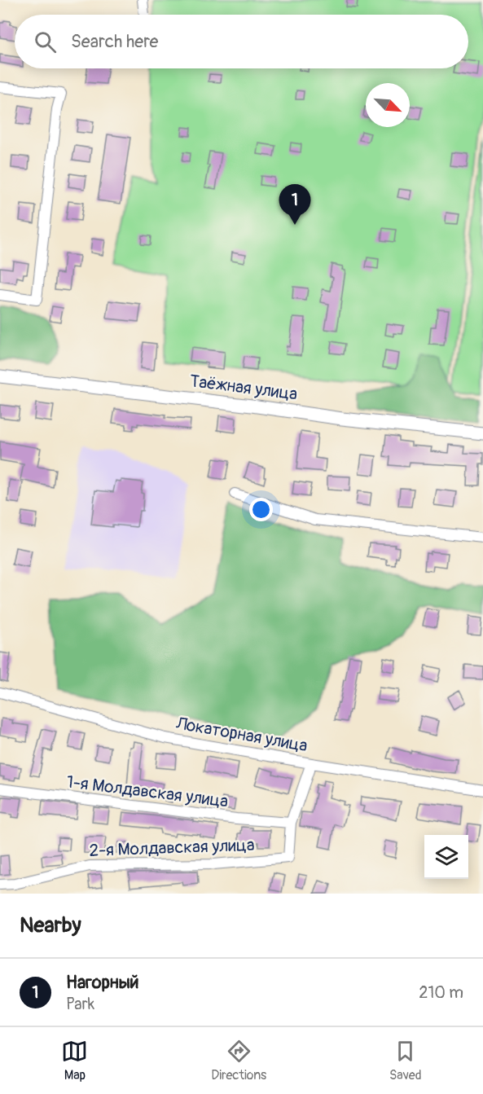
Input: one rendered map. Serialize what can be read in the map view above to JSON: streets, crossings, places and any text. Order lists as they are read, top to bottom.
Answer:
{
  "streets": {
    "street": [
      "Таёжная улица",
      "Локаторная улица",
      "1-я Молдавская улица",
      "2-я Молдавская улица"
    ]
  },
  "crossings": [
    ["1-я Молдавская улица", "2-я Молдавская улица"]
  ],
  "north": "bottom right",
  "page": {
    "search": "Search here",
    "pins": "1",
    "heading": "Nearby",
    "list": [
      {
        "mark": "1",
        "name": "Нагорный",
        "note": "Park",
        "value": "210 m"
      }
    ],
    "nav": ["Map", "Directions", "Saved"]
  }
}
